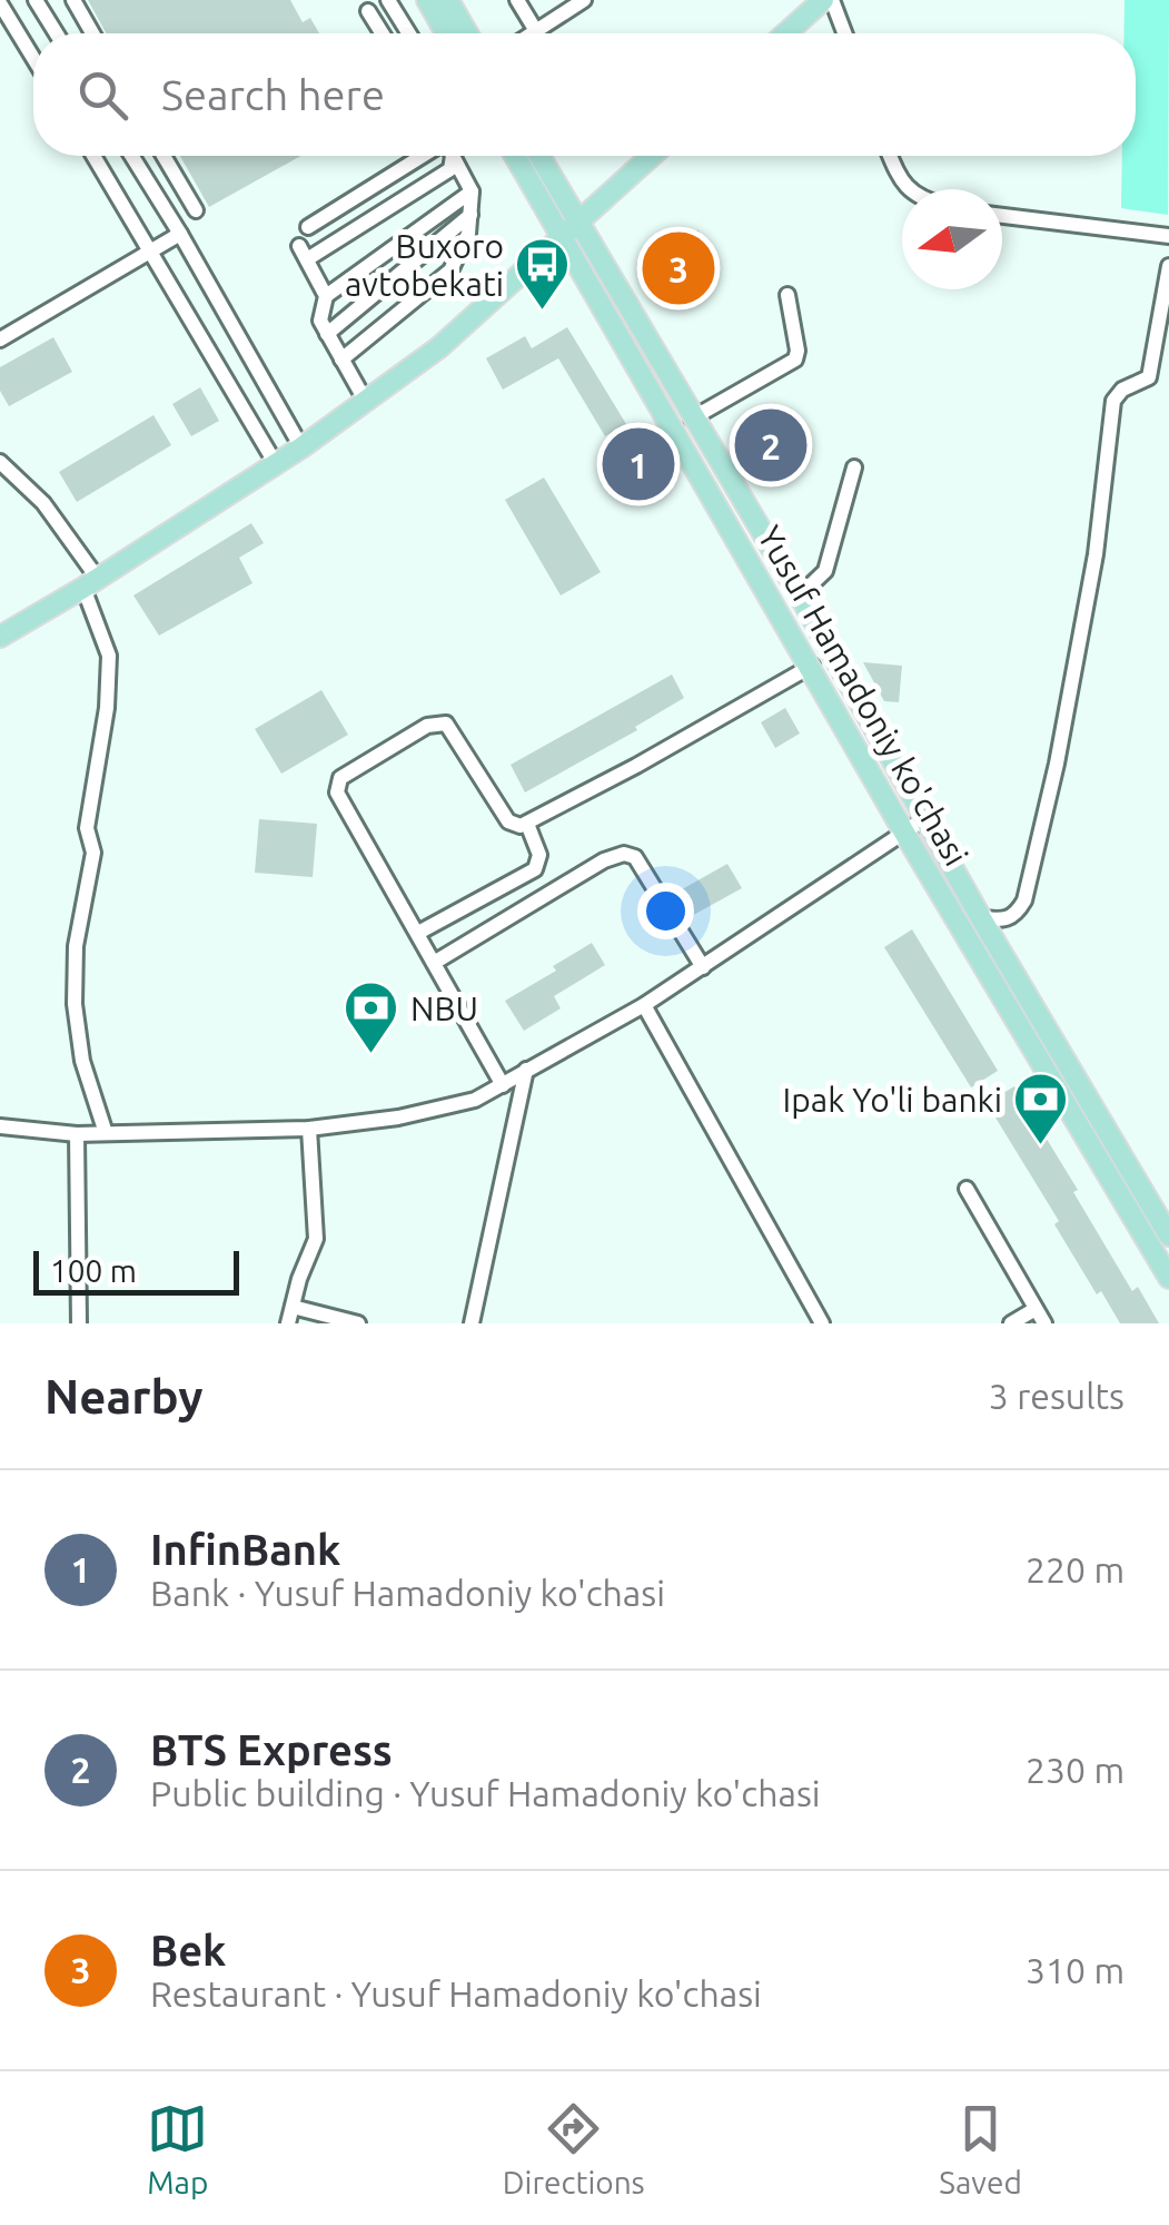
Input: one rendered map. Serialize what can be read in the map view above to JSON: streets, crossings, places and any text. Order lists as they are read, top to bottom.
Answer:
{
  "streets": {
    "main road": ["Yusuf Hamadoniy ko'chasi"]
  },
  "places": {
    "bus stop": ["Buxoro avtobekati"],
    "bank": ["NBU", "Ipak Yo'li banki"]
  },
  "scale_bar": "100 m",
  "north": "left",
  "page": {
    "search": "Search here",
    "pins": ["3", "2", "1"],
    "scale": "100 m",
    "heading": ["Nearby", "3 results"],
    "list": [
      {
        "mark": "1",
        "name": "InfinBank",
        "note": "Bank · Yusuf Hamadoniy ko'chasi",
        "value": "220 m"
      },
      {
        "mark": "2",
        "name": "BTS Express",
        "note": "Public building · Yusuf Hamadoniy ko'chasi",
        "value": "230 m"
      },
      {
        "mark": "3",
        "name": "Bek",
        "note": "Restaurant · Yusuf Hamadoniy ko'chasi",
        "value": "310 m"
      }
    ],
    "nav": ["Map", "Directions", "Saved"]
  }
}
